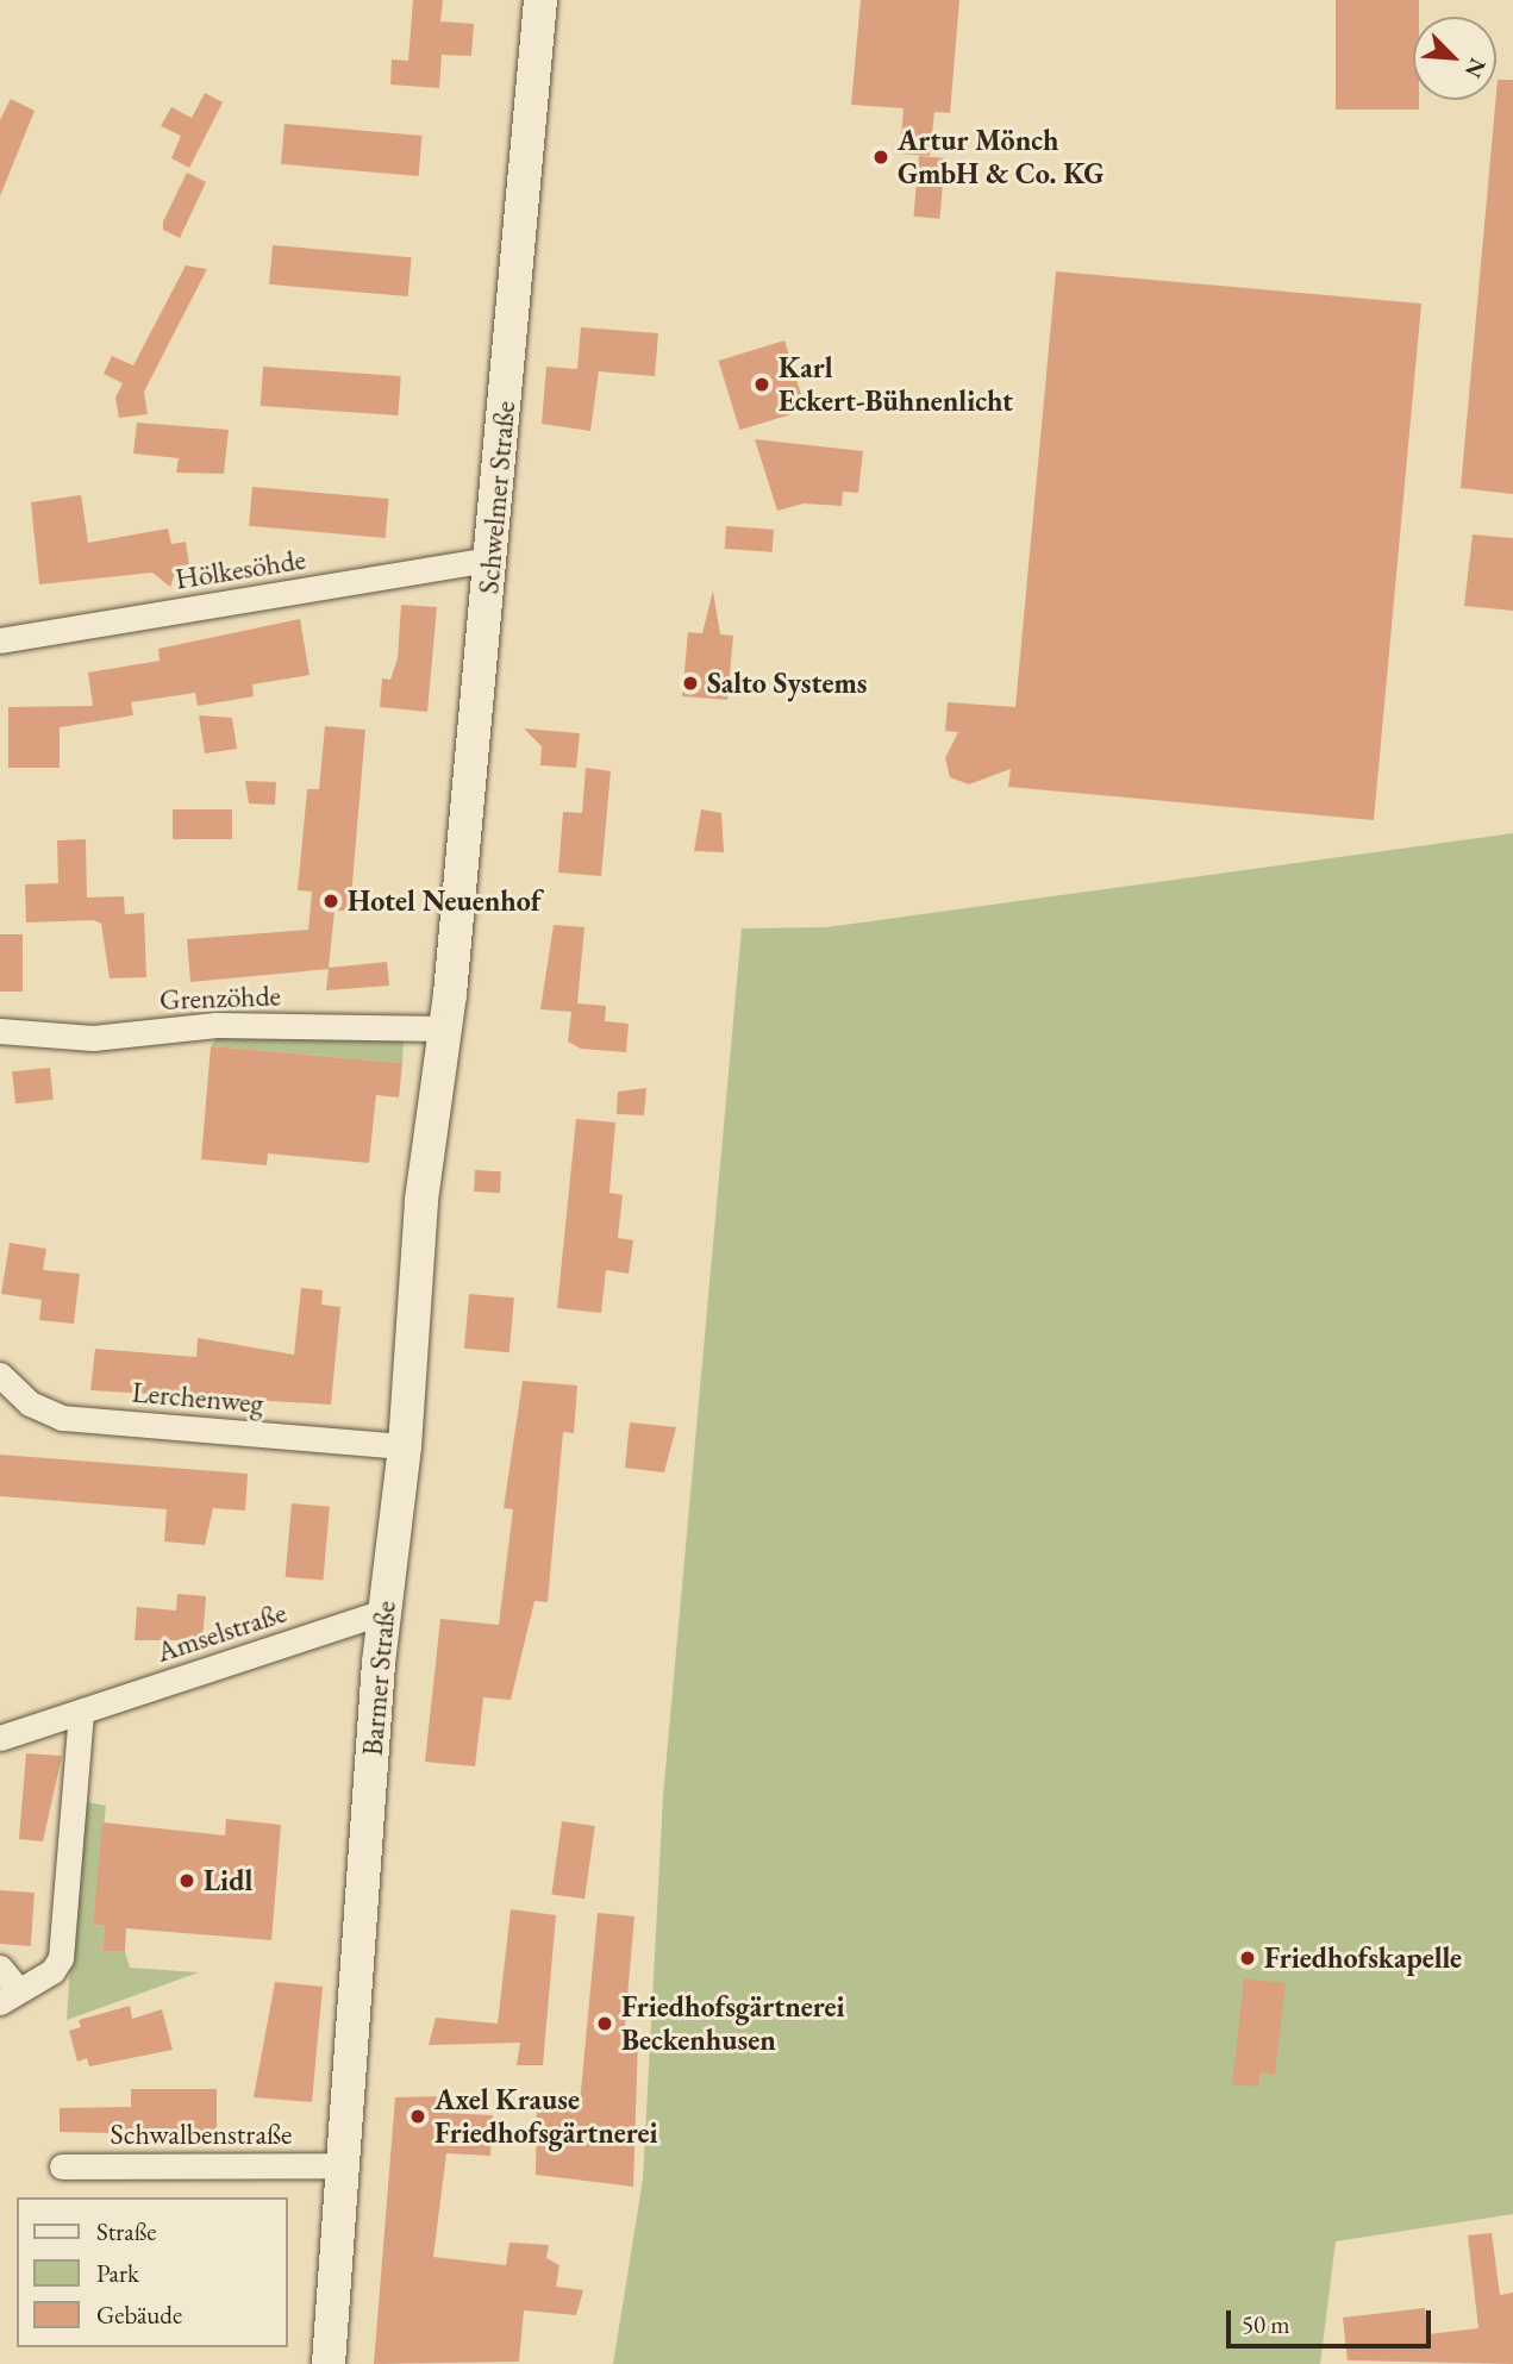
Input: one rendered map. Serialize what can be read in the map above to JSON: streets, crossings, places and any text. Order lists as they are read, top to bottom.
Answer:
{
  "streets": {
    "main road": ["Schwelmer Straße", "Barmer Straße"],
    "street": [
      "Hölkesöhde",
      "Grenzöhde",
      "Lerchenweg",
      "Amselstraße",
      "Schwalbenstraße"
    ]
  },
  "crossings": [
    ["Schwelmer Straße", "Hölkesöhde"],
    ["Schwelmer Straße", "Barmer Straße"],
    ["Grenzöhde", "Barmer Straße"],
    ["Lerchenweg", "Barmer Straße"],
    ["Amselstraße", "Barmer Straße"],
    ["Barmer Straße", "Schwalbenstraße"]
  ],
  "places": [
    "Artur Mönch GmbH & Co. KG",
    "Karl Eckert-Bühnenlicht",
    "Salto Systems",
    "Hotel Neuenhof",
    "Lidl",
    "Friedhofskapelle",
    "Friedhofsgärtnerei Beckenhusen",
    "Axel Krause Friedhofsgärtnerei"
  ],
  "legend": ["Straße", "Park", "Gebäude"],
  "scale_bar": "50 m",
  "north": "bottom right"
}
